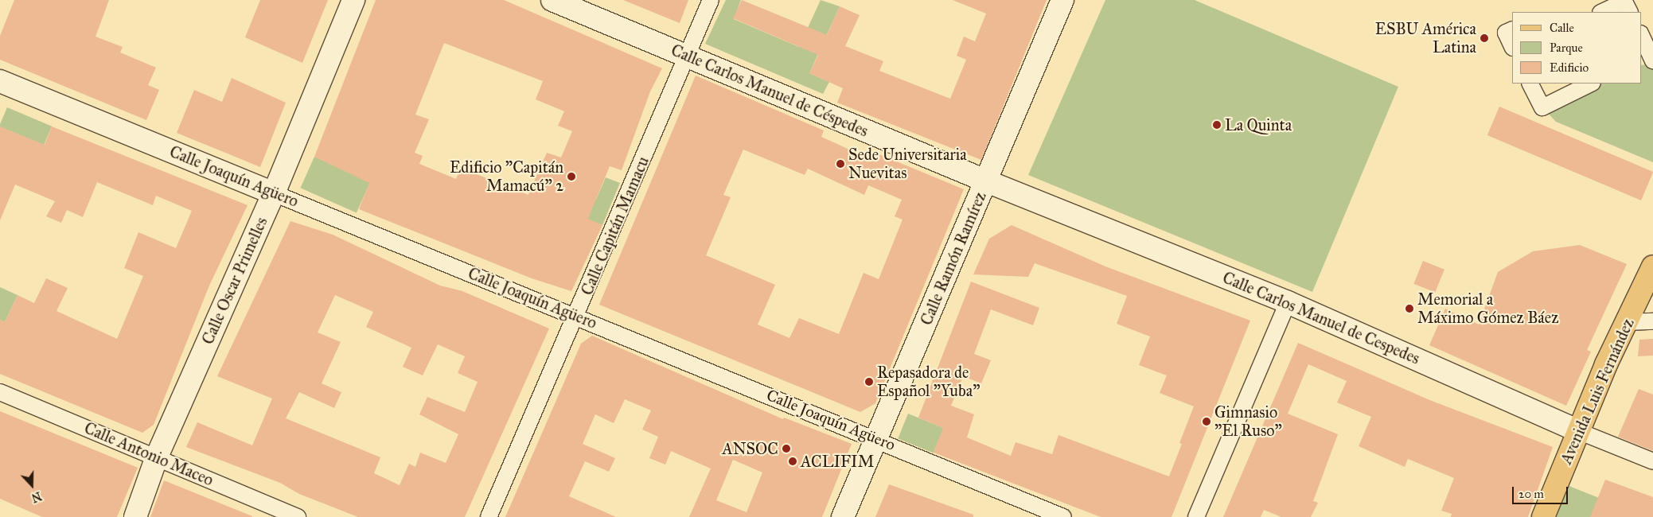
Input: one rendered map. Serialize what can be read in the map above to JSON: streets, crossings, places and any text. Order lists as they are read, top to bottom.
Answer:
{
  "streets": {
    "main road": ["Avenida Luis Fernández"],
    "street": [
      "Calle Carlos Manuel de Céspedes",
      "Calle Joaquín Agüero",
      "Calle Capitán Mamacu",
      "Calle Ramón Ramírez",
      "Calle Oscar Primelles",
      "Calle Carlos Manuel de Cespedes",
      "Calle Antonio Maceo"
    ]
  },
  "crossings": [
    ["Calle Carlos Manuel de Céspedes", "Calle Capitán Mamacu"],
    ["Calle Carlos Manuel de Céspedes", "Calle Ramón Ramírez"],
    ["Calle Carlos Manuel de Céspedes", "Calle Carlos Manuel de Cespedes"],
    ["Calle Joaquín Agüero", "Calle Capitán Mamacu"],
    ["Calle Joaquín Agüero", "Calle Ramón Ramírez"],
    ["Calle Joaquín Agüero", "Calle Oscar Primelles"],
    ["Calle Ramón Ramírez", "Calle Carlos Manuel de Cespedes"],
    ["Calle Oscar Primelles", "Calle Antonio Maceo"],
    ["Calle Carlos Manuel de Cespedes", "Avenida Luis Fernández"]
  ],
  "places": [
    "ESBU América Latina",
    "La Quinta",
    "Sede Universitaria Nuevitas",
    "Edificio \"Capitán Mamacú\" 2",
    "Memorial a Máximo Gómez Báez",
    "Repasadora de Español \"Yuba\"",
    "Gimnasio \"El Ruso\"",
    "ANSOC",
    "ACLIFIM"
  ],
  "legend": ["Calle", "Parque", "Edificio"],
  "scale_bar": "20 m",
  "north": "bottom"
}
